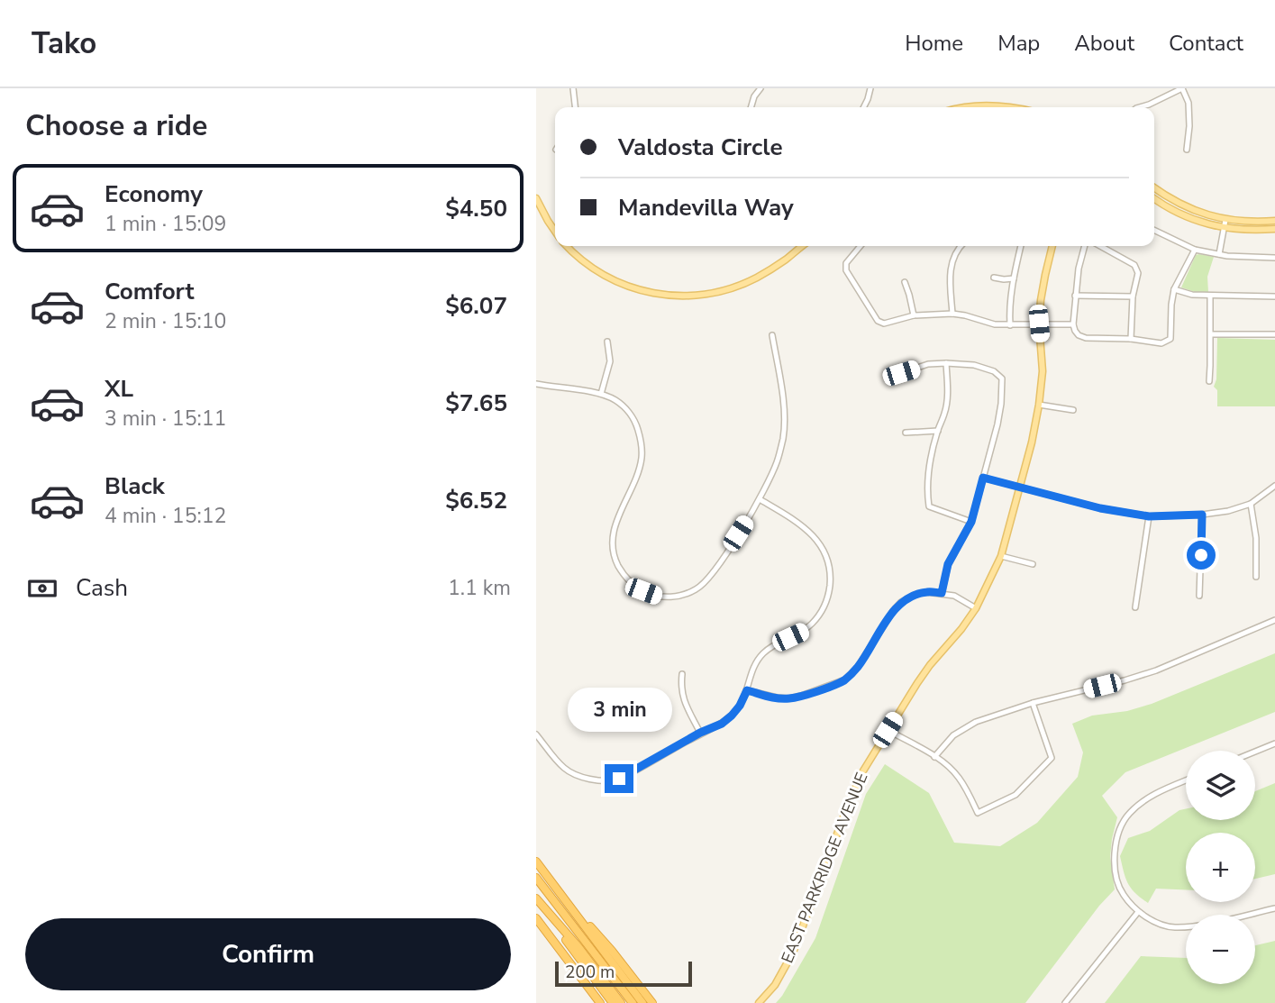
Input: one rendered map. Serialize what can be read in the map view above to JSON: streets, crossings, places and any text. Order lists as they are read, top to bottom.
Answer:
{
  "streets": {
    "main road": ["EAST PARKRIDGE AVENUE"]
  },
  "scale_bar": "200 m",
  "page": {
    "header": "Tako",
    "nav": [
      "Home",
      "Map",
      "About",
      "Contact"
    ],
    "heading": "Choose a ride",
    "banner": ["Valdosta Circle", "Mandevilla Way"],
    "list": [
      {
        "name": "Economy",
        "note": "1 min · 15:09",
        "value": "$4.50"
      },
      {
        "name": "Comfort",
        "note": "2 min · 15:10",
        "value": "$6.07"
      },
      {
        "name": "XL",
        "note": "3 min · 15:11",
        "value": "$7.65"
      },
      {
        "name": "Black",
        "note": "4 min · 15:12",
        "value": "$6.52"
      }
    ],
    "pay": ["Cash", "1.1 km"],
    "bubble": "3 min",
    "map_buttons": ["+", "−"],
    "buttons": "Confirm",
    "scale": "200 m"
  }
}
